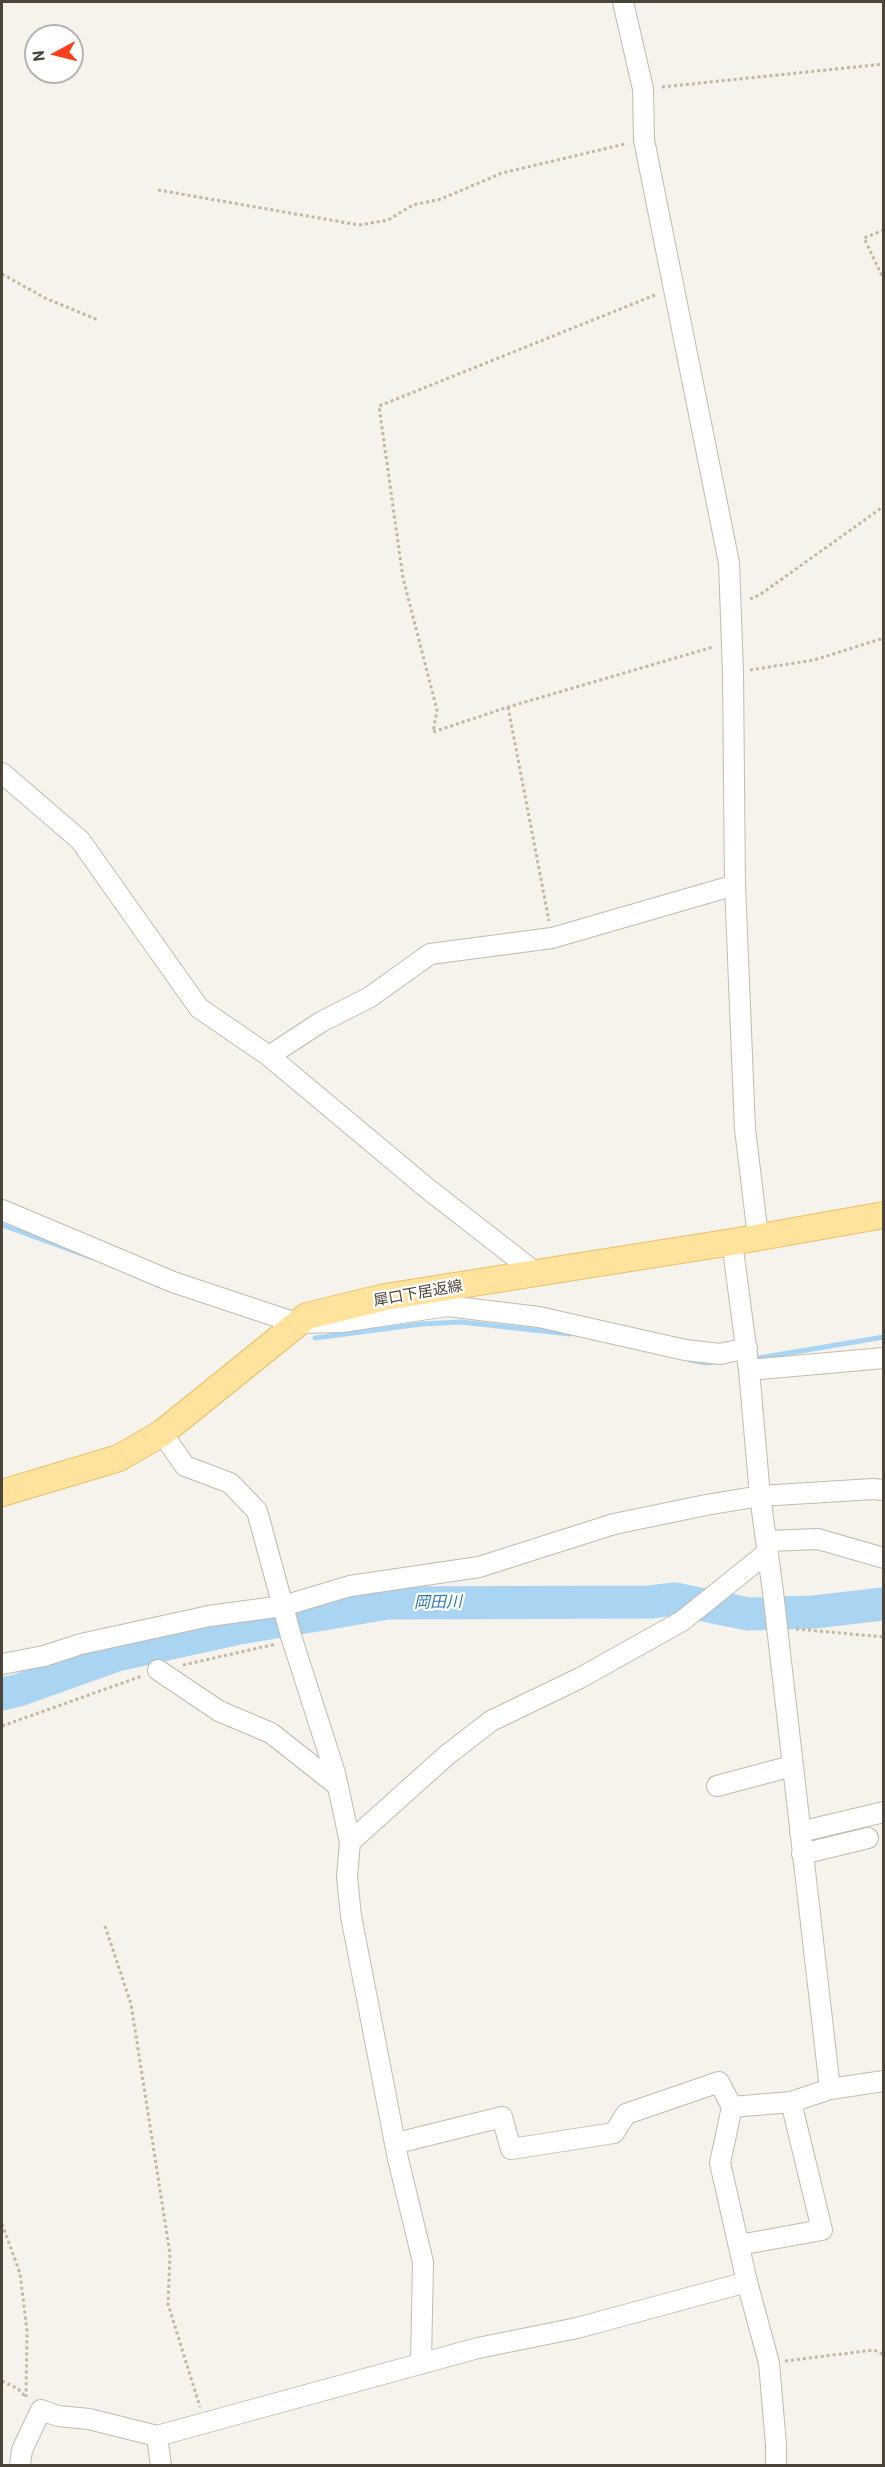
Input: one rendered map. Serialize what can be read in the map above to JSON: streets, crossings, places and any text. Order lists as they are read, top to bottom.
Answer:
{
  "streets": {
    "main road": ["犀口下居返線"]
  },
  "water": ["岡田川"],
  "north": "left"
}
